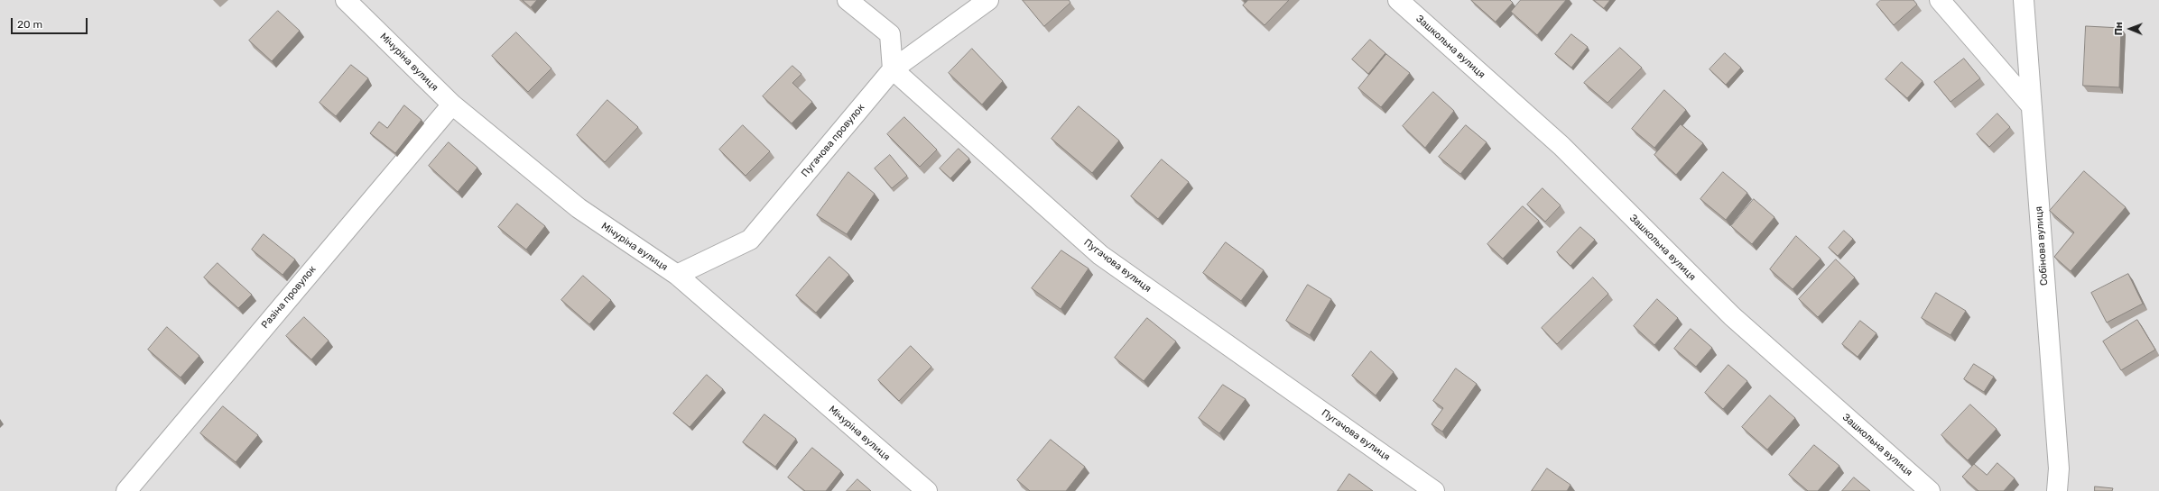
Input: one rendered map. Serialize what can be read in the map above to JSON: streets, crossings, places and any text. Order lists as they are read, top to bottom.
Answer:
{
  "streets": {
    "street": [
      "Зашкольна вулиця",
      "Мічуріна вулиця",
      "Пугачова провулок",
      "Собінова вулиця",
      "Пугачова вулиця",
      "Разіна провулок"
    ]
  },
  "crossings": [
    ["Мічуріна вулиця", "Пугачова провулок"],
    ["Мічуріна вулиця", "Разіна провулок"],
    ["Пугачова провулок", "Пугачова вулиця"]
  ],
  "scale_bar": "20 m",
  "north": "left"
}
